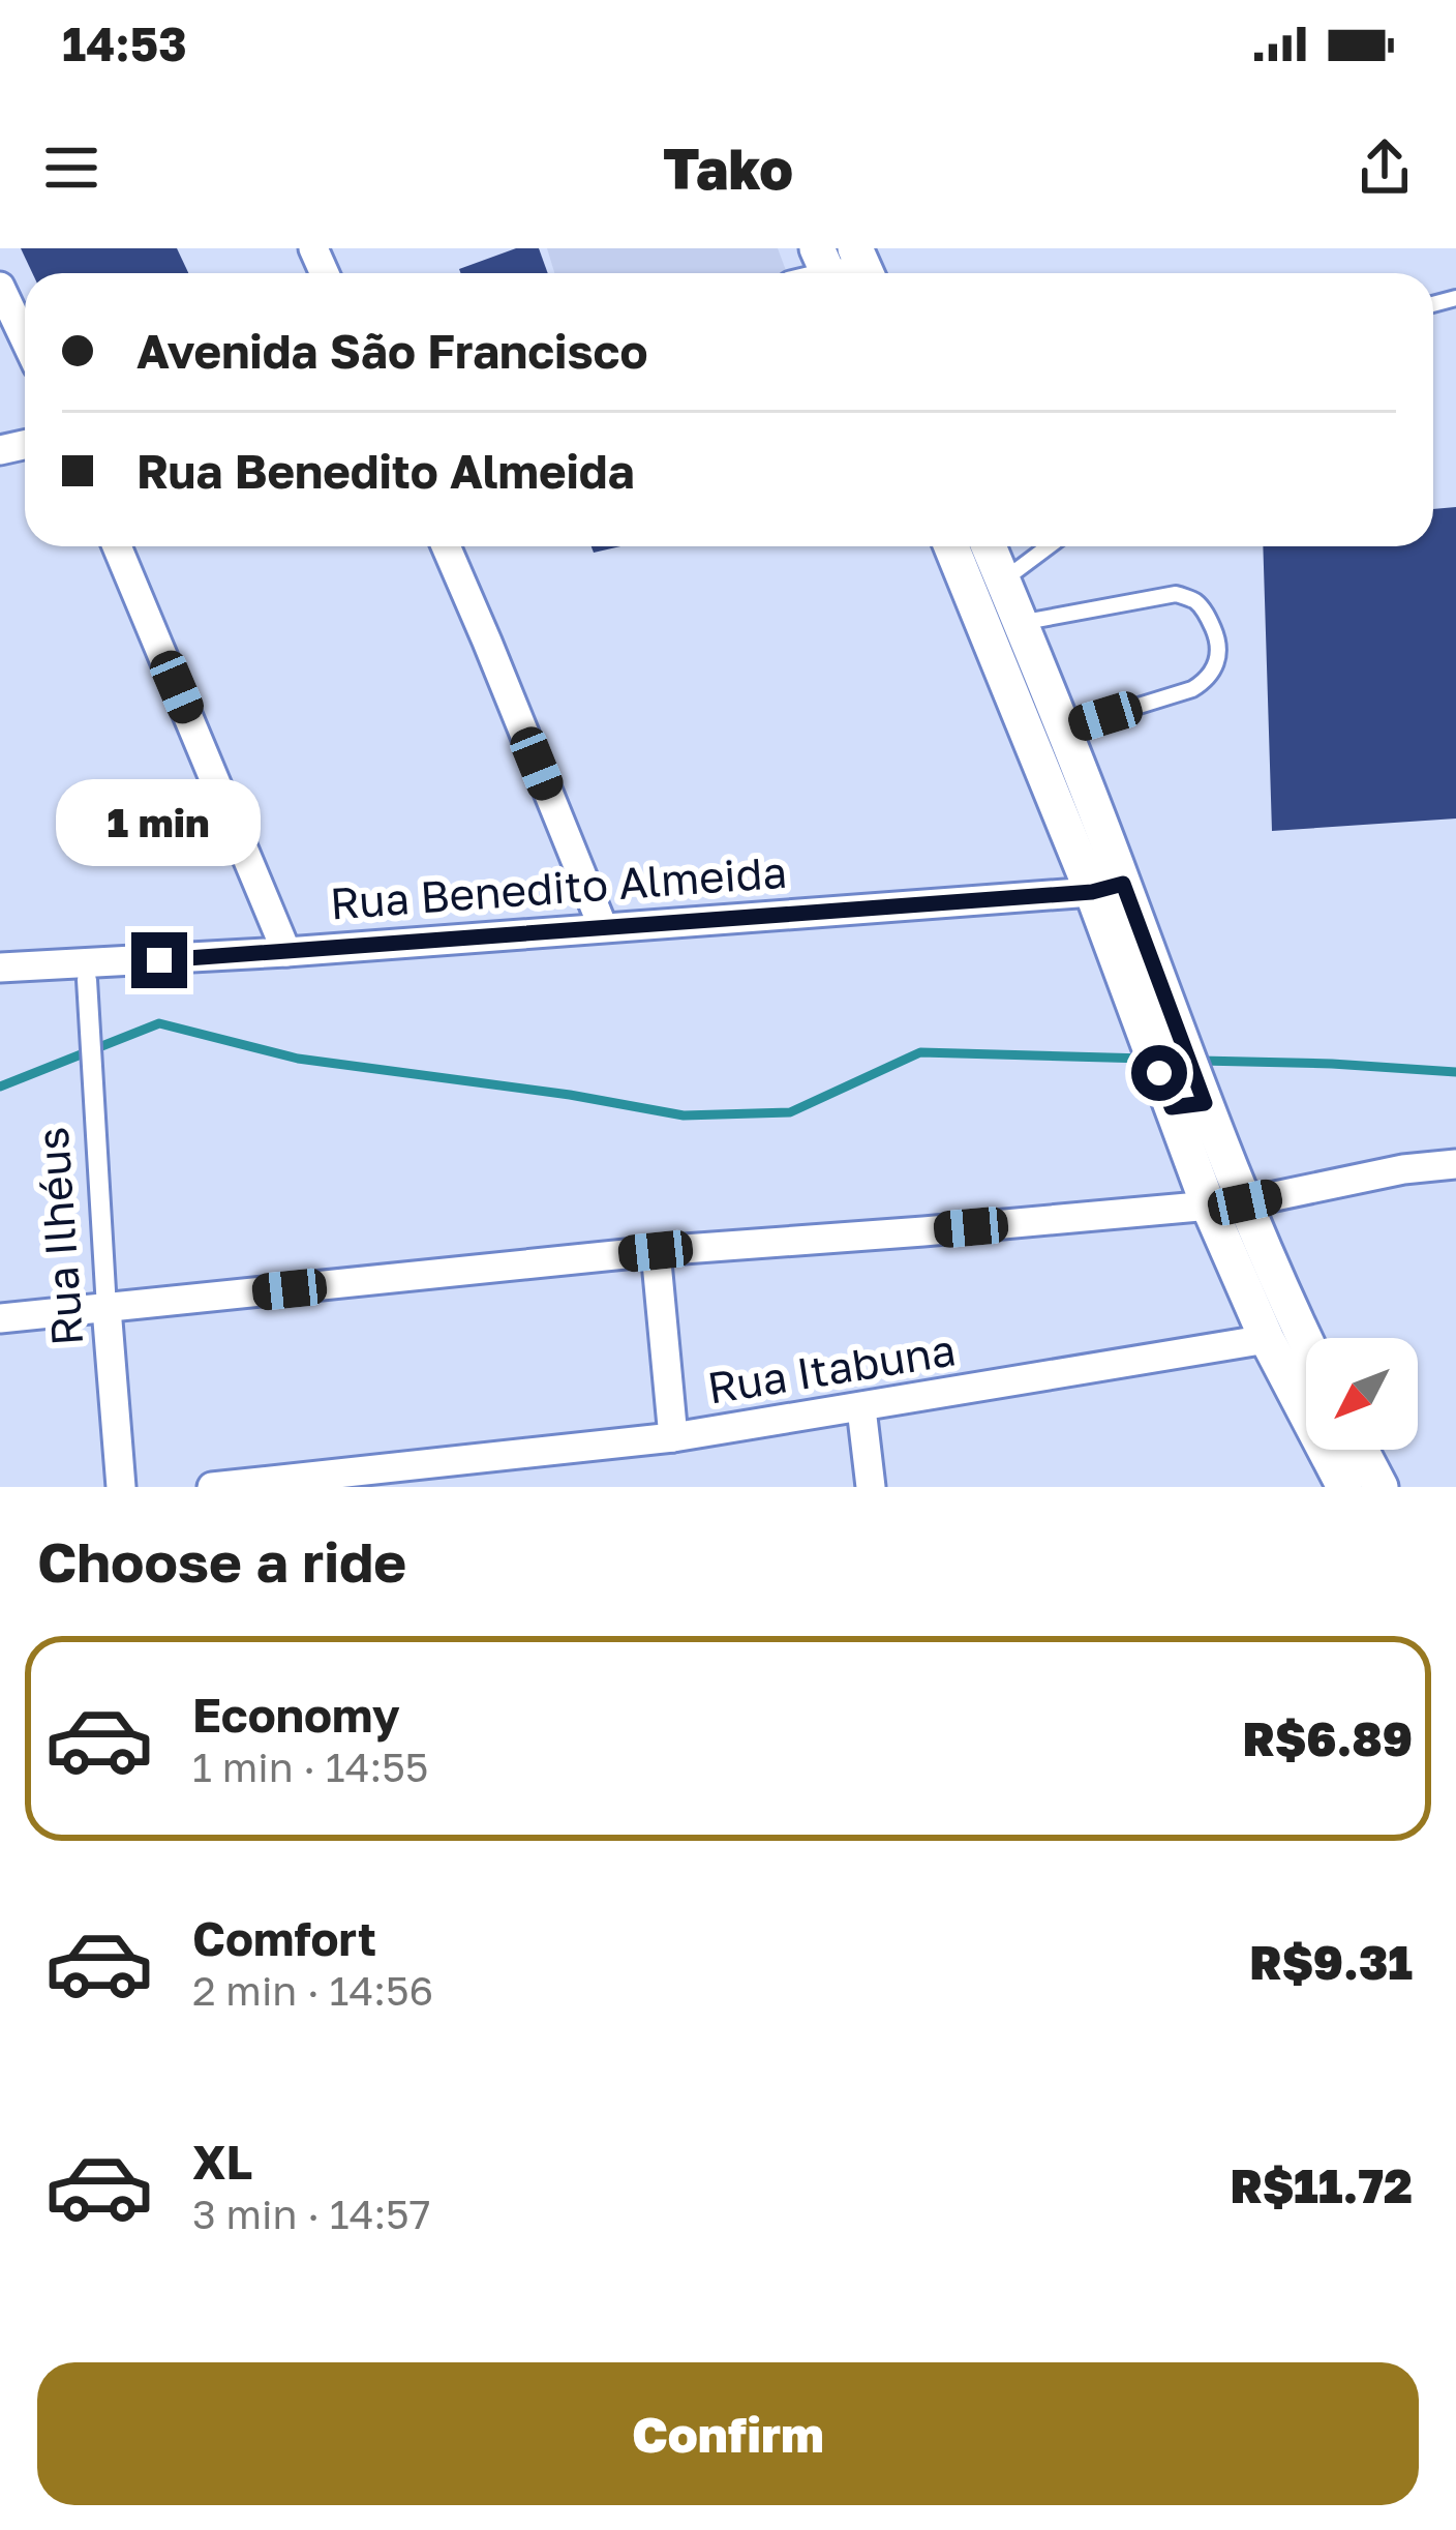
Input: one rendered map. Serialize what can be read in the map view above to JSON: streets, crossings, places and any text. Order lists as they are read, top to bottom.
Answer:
{
  "streets": {
    "street": ["Rua Benedito Almeida", "Rua Ilhéus", "Rua Itabuna"]
  },
  "north": "bottom left",
  "page": {
    "status": "14:53",
    "header": "Tako",
    "banner": ["Avenida São Francisco", "Rua Benedito Almeida"],
    "bubble": "1 min",
    "heading": "Choose a ride",
    "list": [
      {
        "name": "Economy",
        "note": "1 min · 14:55",
        "value": "R$6.89"
      },
      {
        "name": "Comfort",
        "note": "2 min · 14:56",
        "value": "R$9.31"
      },
      {
        "name": "XL",
        "note": "3 min · 14:57",
        "value": "R$11.72"
      }
    ],
    "buttons": "Confirm"
  }
}
